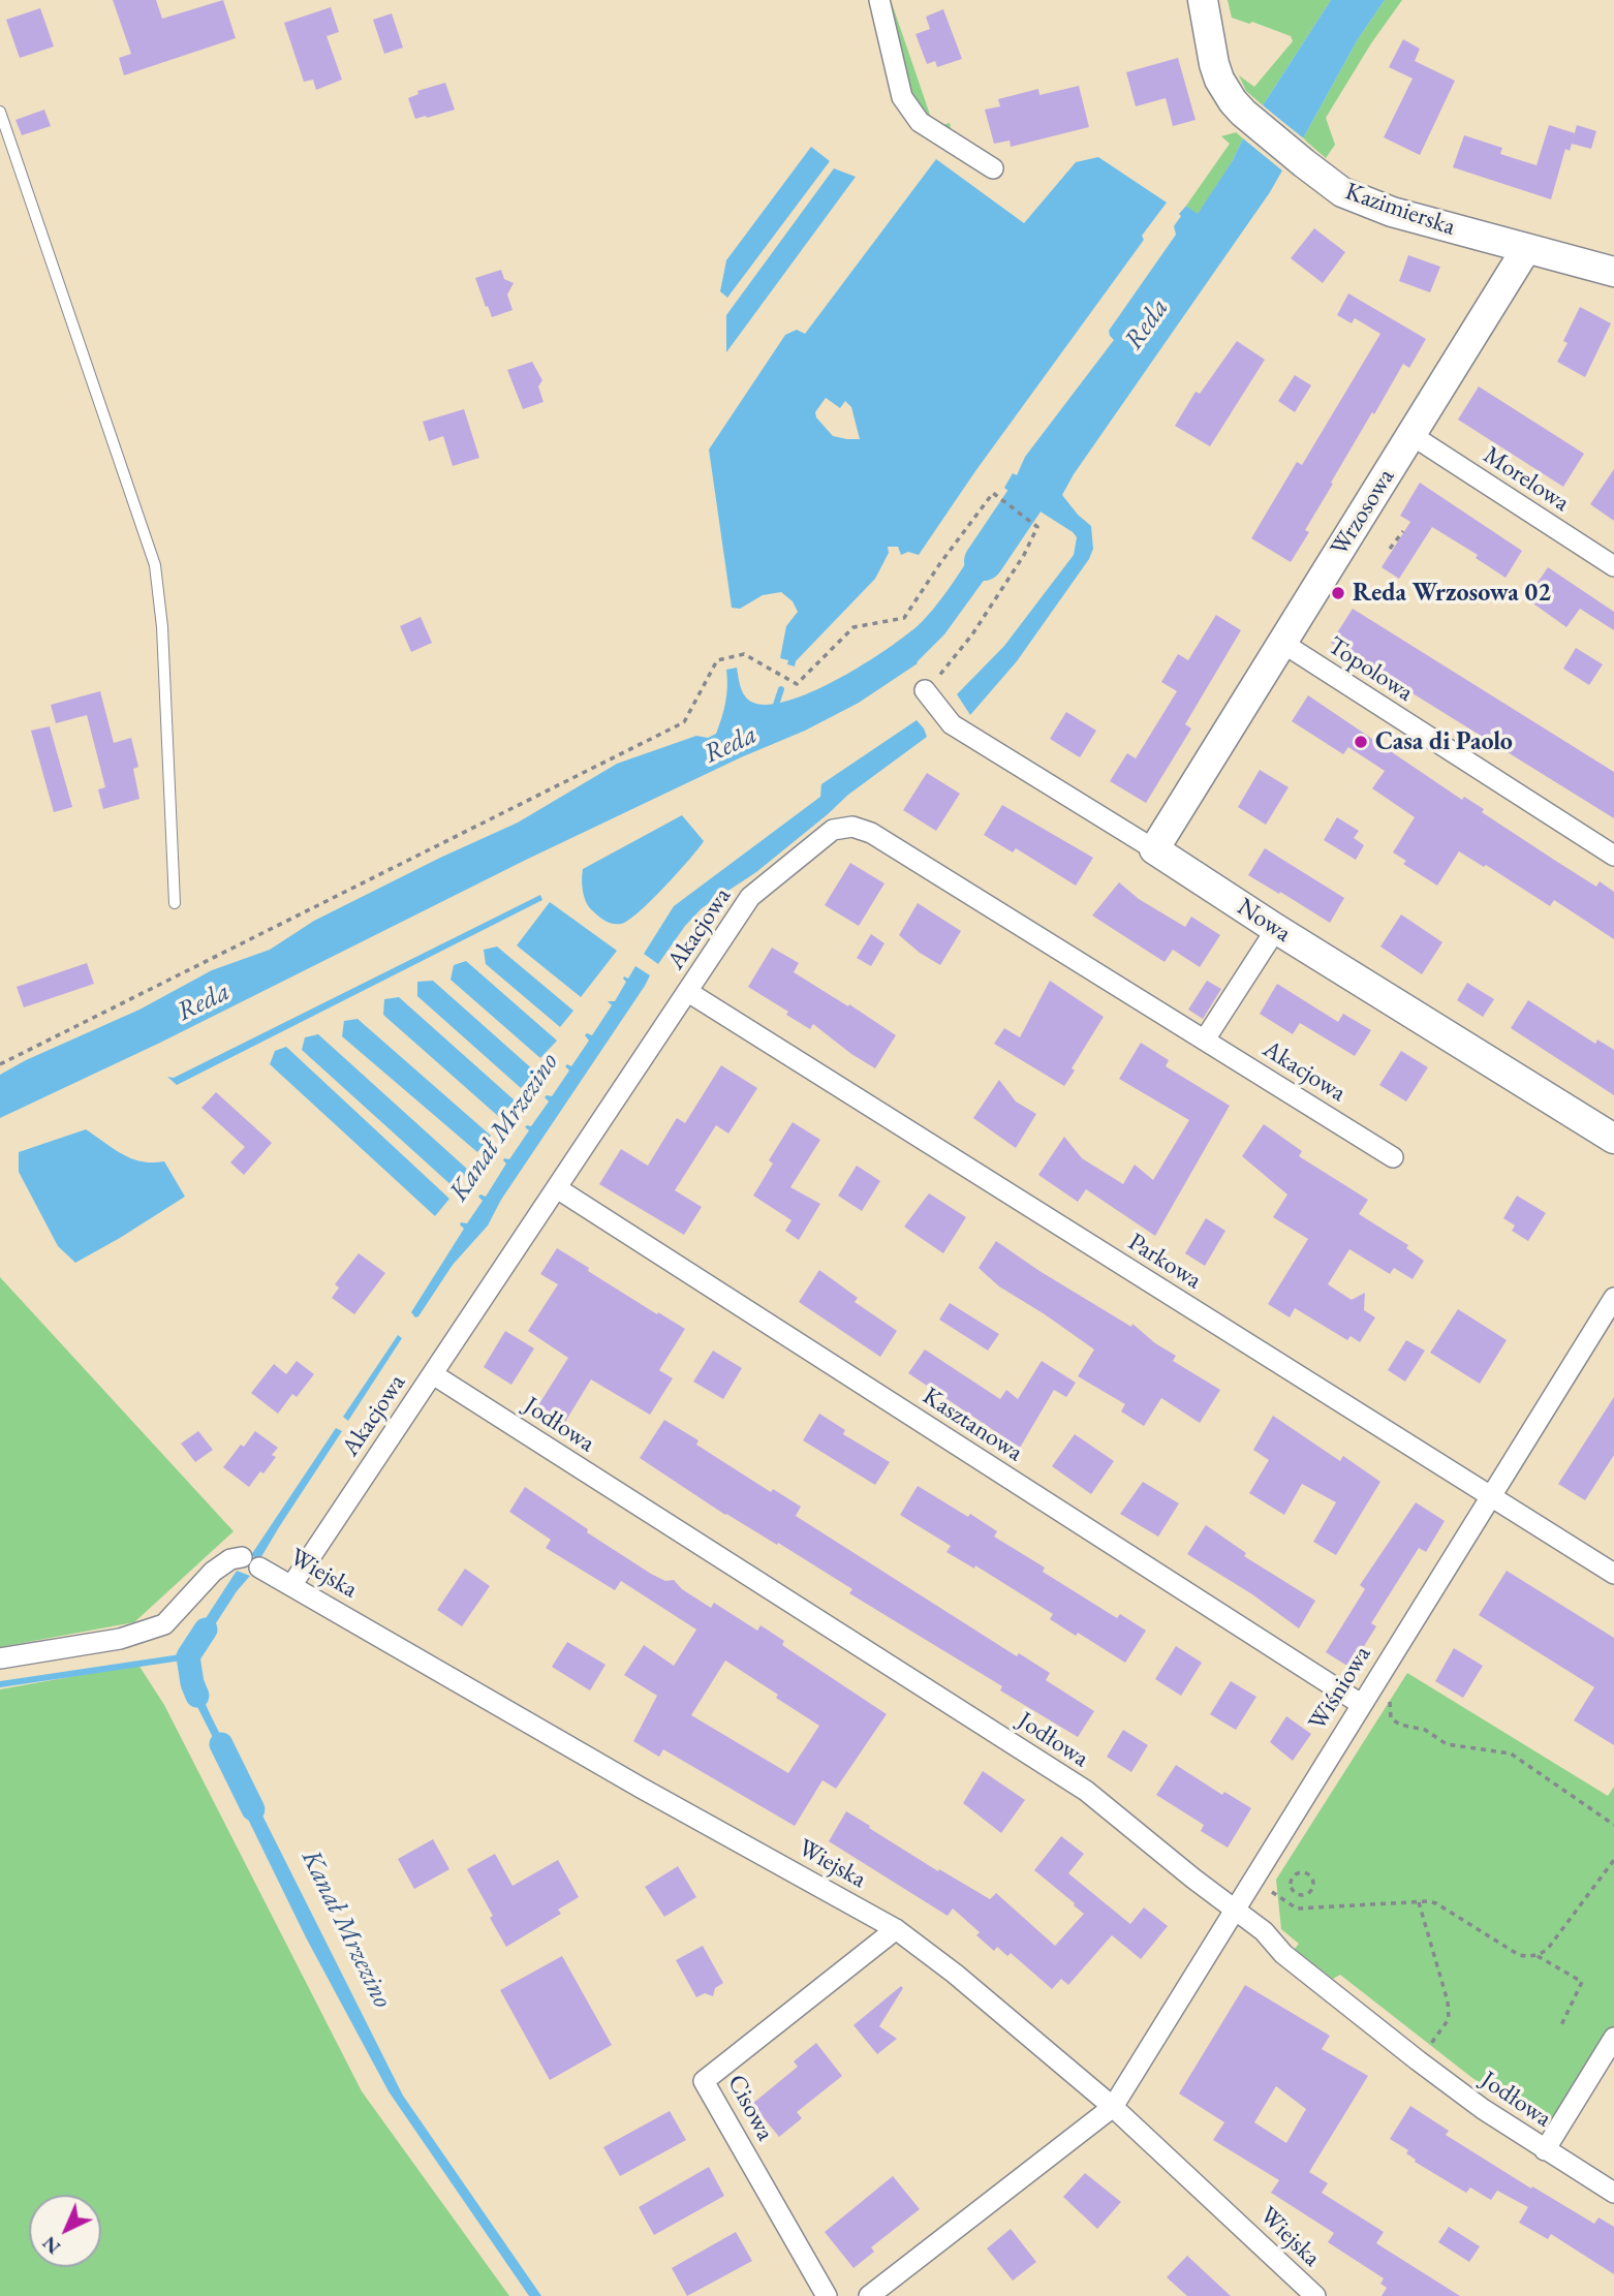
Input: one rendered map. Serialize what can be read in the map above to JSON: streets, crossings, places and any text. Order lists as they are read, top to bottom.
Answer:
{
  "streets": {
    "street": [
      "Kazimierska",
      "Morelowa",
      "Wrzosowa",
      "Topolowa",
      "Nowa",
      "Akacjowa",
      "Parkowa",
      "Jodłowa",
      "Kasztanowa",
      "Wiejska",
      "Wiśniowa",
      "Cisowa"
    ]
  },
  "crossings": [
    ["Kazimierska", "Wrzosowa"],
    ["Morelowa", "Wrzosowa"],
    ["Wrzosowa", "Topolowa"],
    ["Wrzosowa", "Nowa"],
    ["Akacjowa", "Parkowa"],
    ["Akacjowa", "Jodłowa"],
    ["Akacjowa", "Kasztanowa"],
    ["Akacjowa", "Wiejska"],
    ["Parkowa", "Wiśniowa"],
    ["Jodłowa", "Wiśniowa"],
    ["Kasztanowa", "Wiśniowa"],
    ["Wiejska", "Wiśniowa"],
    ["Wiejska", "Cisowa"]
  ],
  "water": ["Reda", "Kanał Mrzezino"],
  "places": ["Reda Wrzosowa 02", "Casa di Paolo"],
  "north": "bottom left"
}
